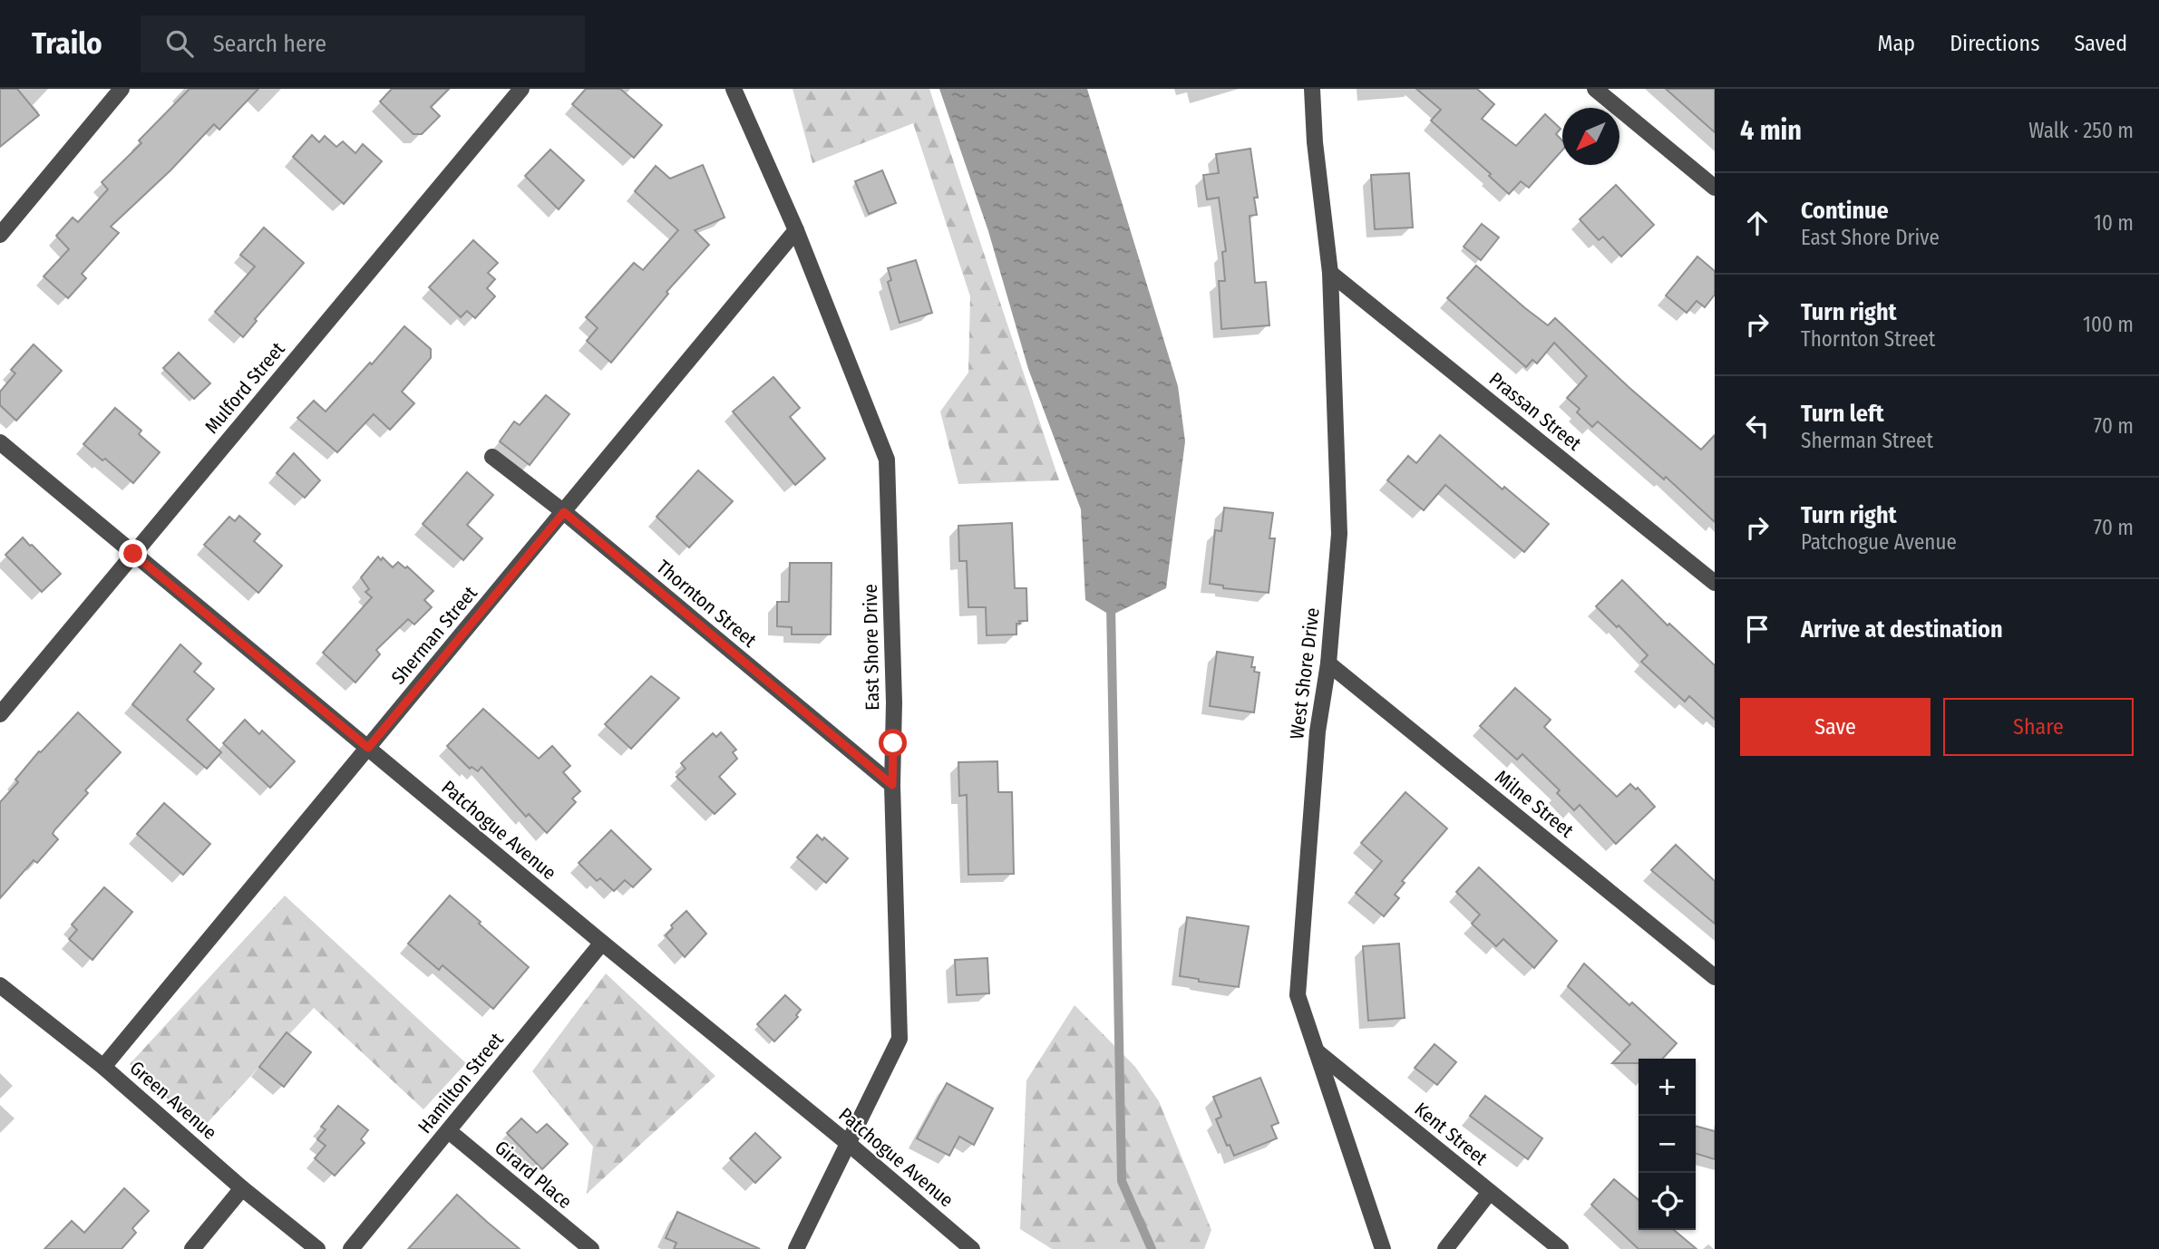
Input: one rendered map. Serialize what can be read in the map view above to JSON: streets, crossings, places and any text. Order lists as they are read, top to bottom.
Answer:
{
  "streets": {
    "street": [
      "Mulford Street",
      "Prassan Street",
      "Thornton Street",
      "Sherman Street",
      "East Shore Drive",
      "West Shore Drive",
      "Milne Street",
      "Patchogue Avenue",
      "Hamilton Street",
      "Green Avenue",
      "Kent Street",
      "Girard Place"
    ]
  },
  "crossings": [
    ["Mulford Street", "Patchogue Avenue"],
    ["Prassan Street", "West Shore Drive"],
    ["Thornton Street", "Sherman Street"],
    ["Thornton Street", "East Shore Drive"],
    ["Sherman Street", "East Shore Drive"],
    ["Sherman Street", "Patchogue Avenue"],
    ["Sherman Street", "Green Avenue"],
    ["East Shore Drive", "Patchogue Avenue"],
    ["West Shore Drive", "Milne Street"],
    ["West Shore Drive", "Kent Street"],
    ["Patchogue Avenue", "Hamilton Street"],
    ["Hamilton Street", "Girard Place"]
  ],
  "north": "bottom left",
  "page": {
    "header": "Trailo",
    "search": "Search here",
    "nav": ["Map", "Directions", "Saved"],
    "heading": ["4 min", "Walk · 250 m"],
    "list": [
      ["Continue", "East Shore Drive", "10 m"],
      ["Turn right", "Thornton Street", "100 m"],
      ["Turn left", "Sherman Street", "70 m"],
      ["Turn right", "Patchogue Avenue", "70 m"],
      "Arrive at destination"
    ],
    "buttons": ["Save", "Share"],
    "map_buttons": ["+", "−"]
  }
}
